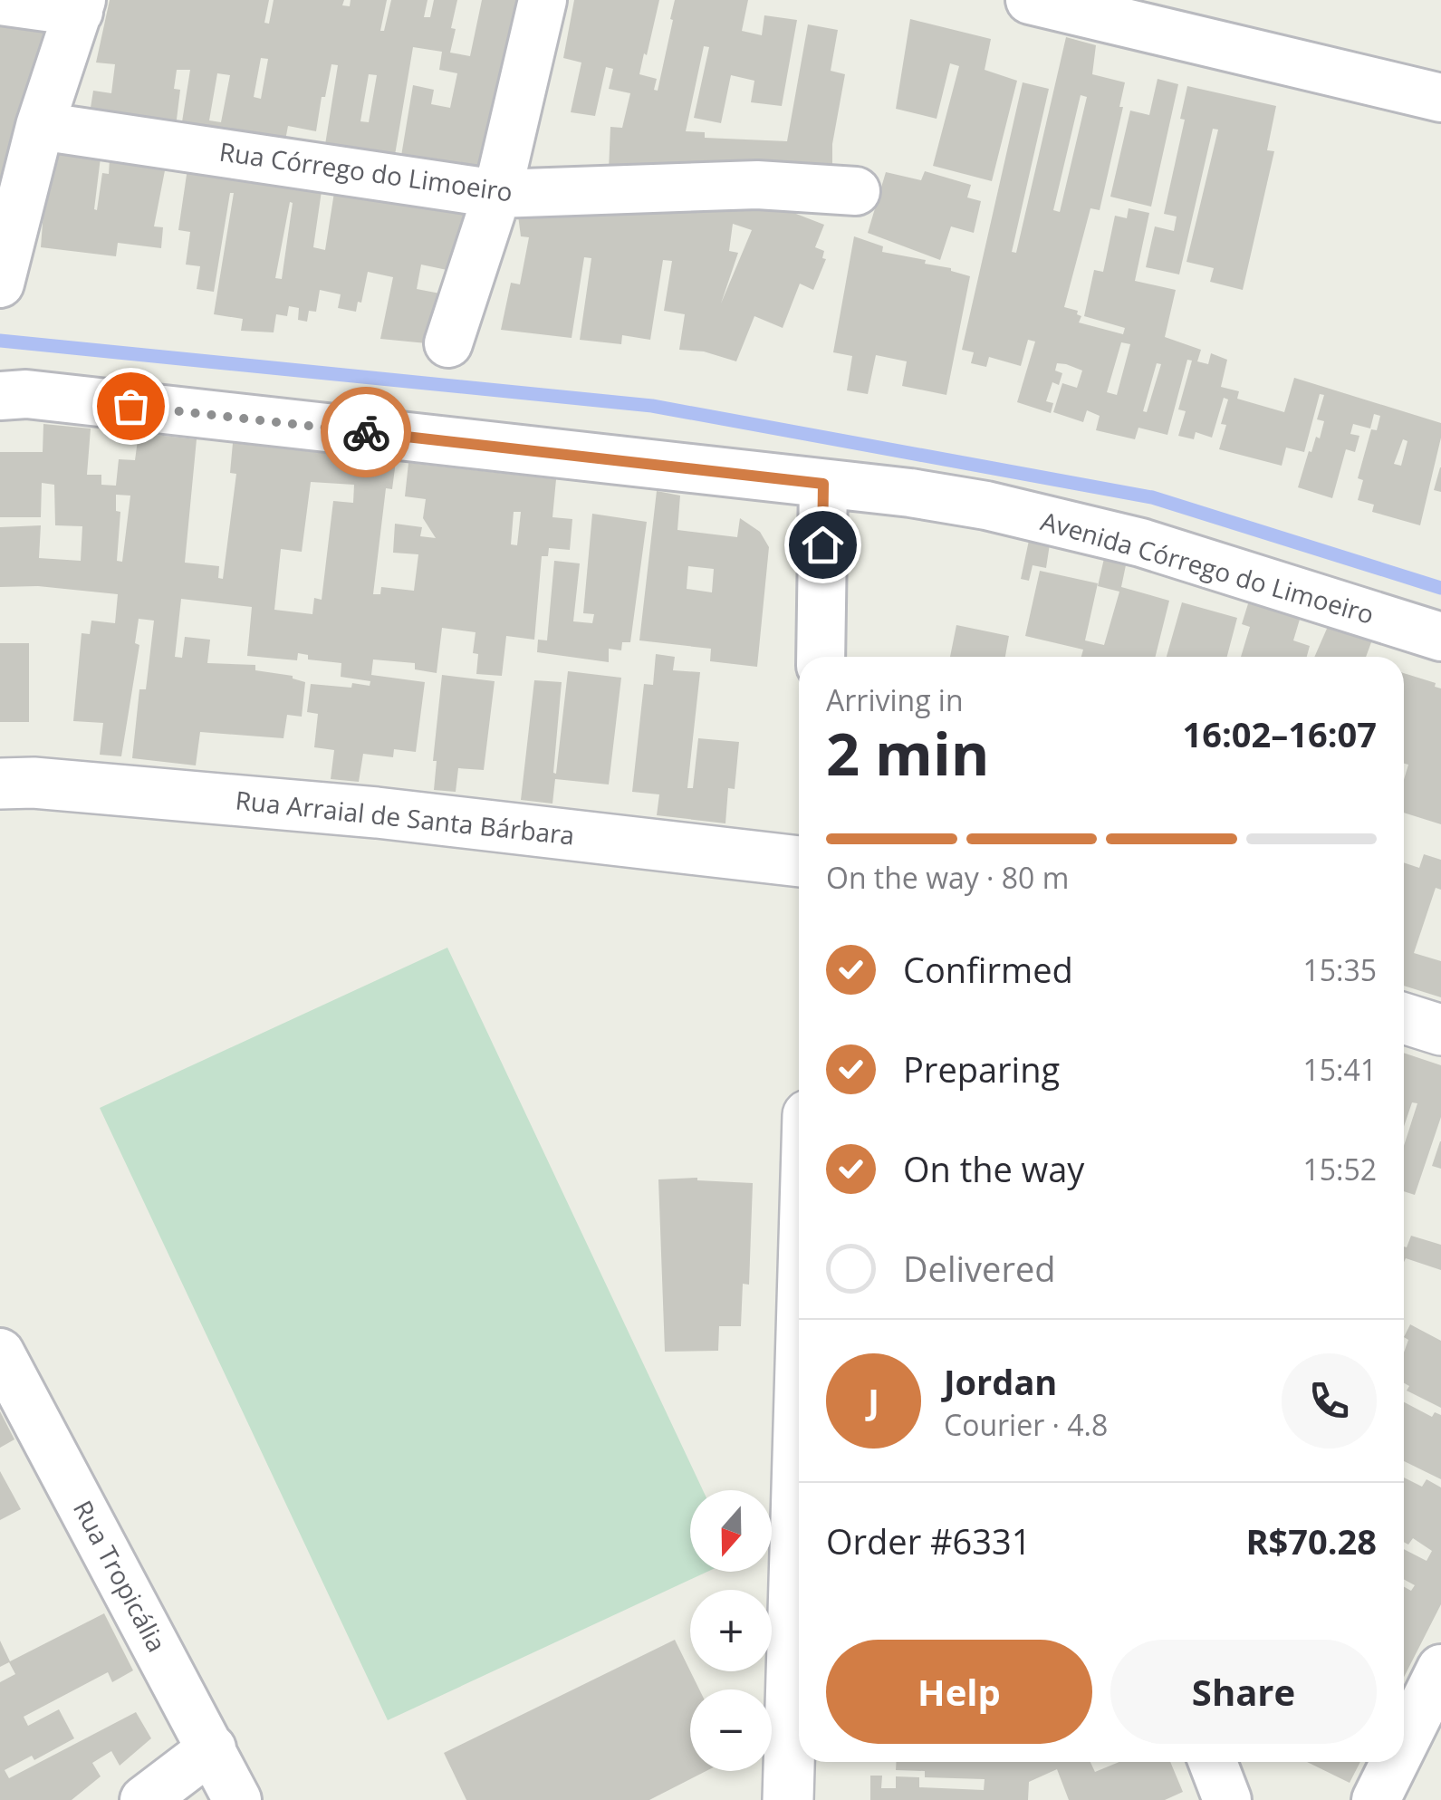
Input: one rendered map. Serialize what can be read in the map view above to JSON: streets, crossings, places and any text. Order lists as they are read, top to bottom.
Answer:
{
  "streets": {
    "street": [
      "Rua Córrego do Limoeiro",
      "Avenida Córrego do Limoeiro",
      "Rua Arraial de Santa Bárbara",
      "Rua Tropicália"
    ]
  },
  "north": "bottom",
  "page": {
    "heading": ["2 min", "Arriving in", "16:02–16:07"],
    "panel": [
      "Jordan",
      "Courier · 4.8",
      "Order #6331",
      "R$70.28"
    ],
    "bar": "On the way · 80 m",
    "list": [
      ["Confirmed", "15:35"],
      ["Preparing", "15:41"],
      ["On the way", "15:52"],
      "Delivered"
    ],
    "round": "J",
    "map_buttons": ["+", "−"],
    "buttons": ["Help", "Share"]
  }
}
